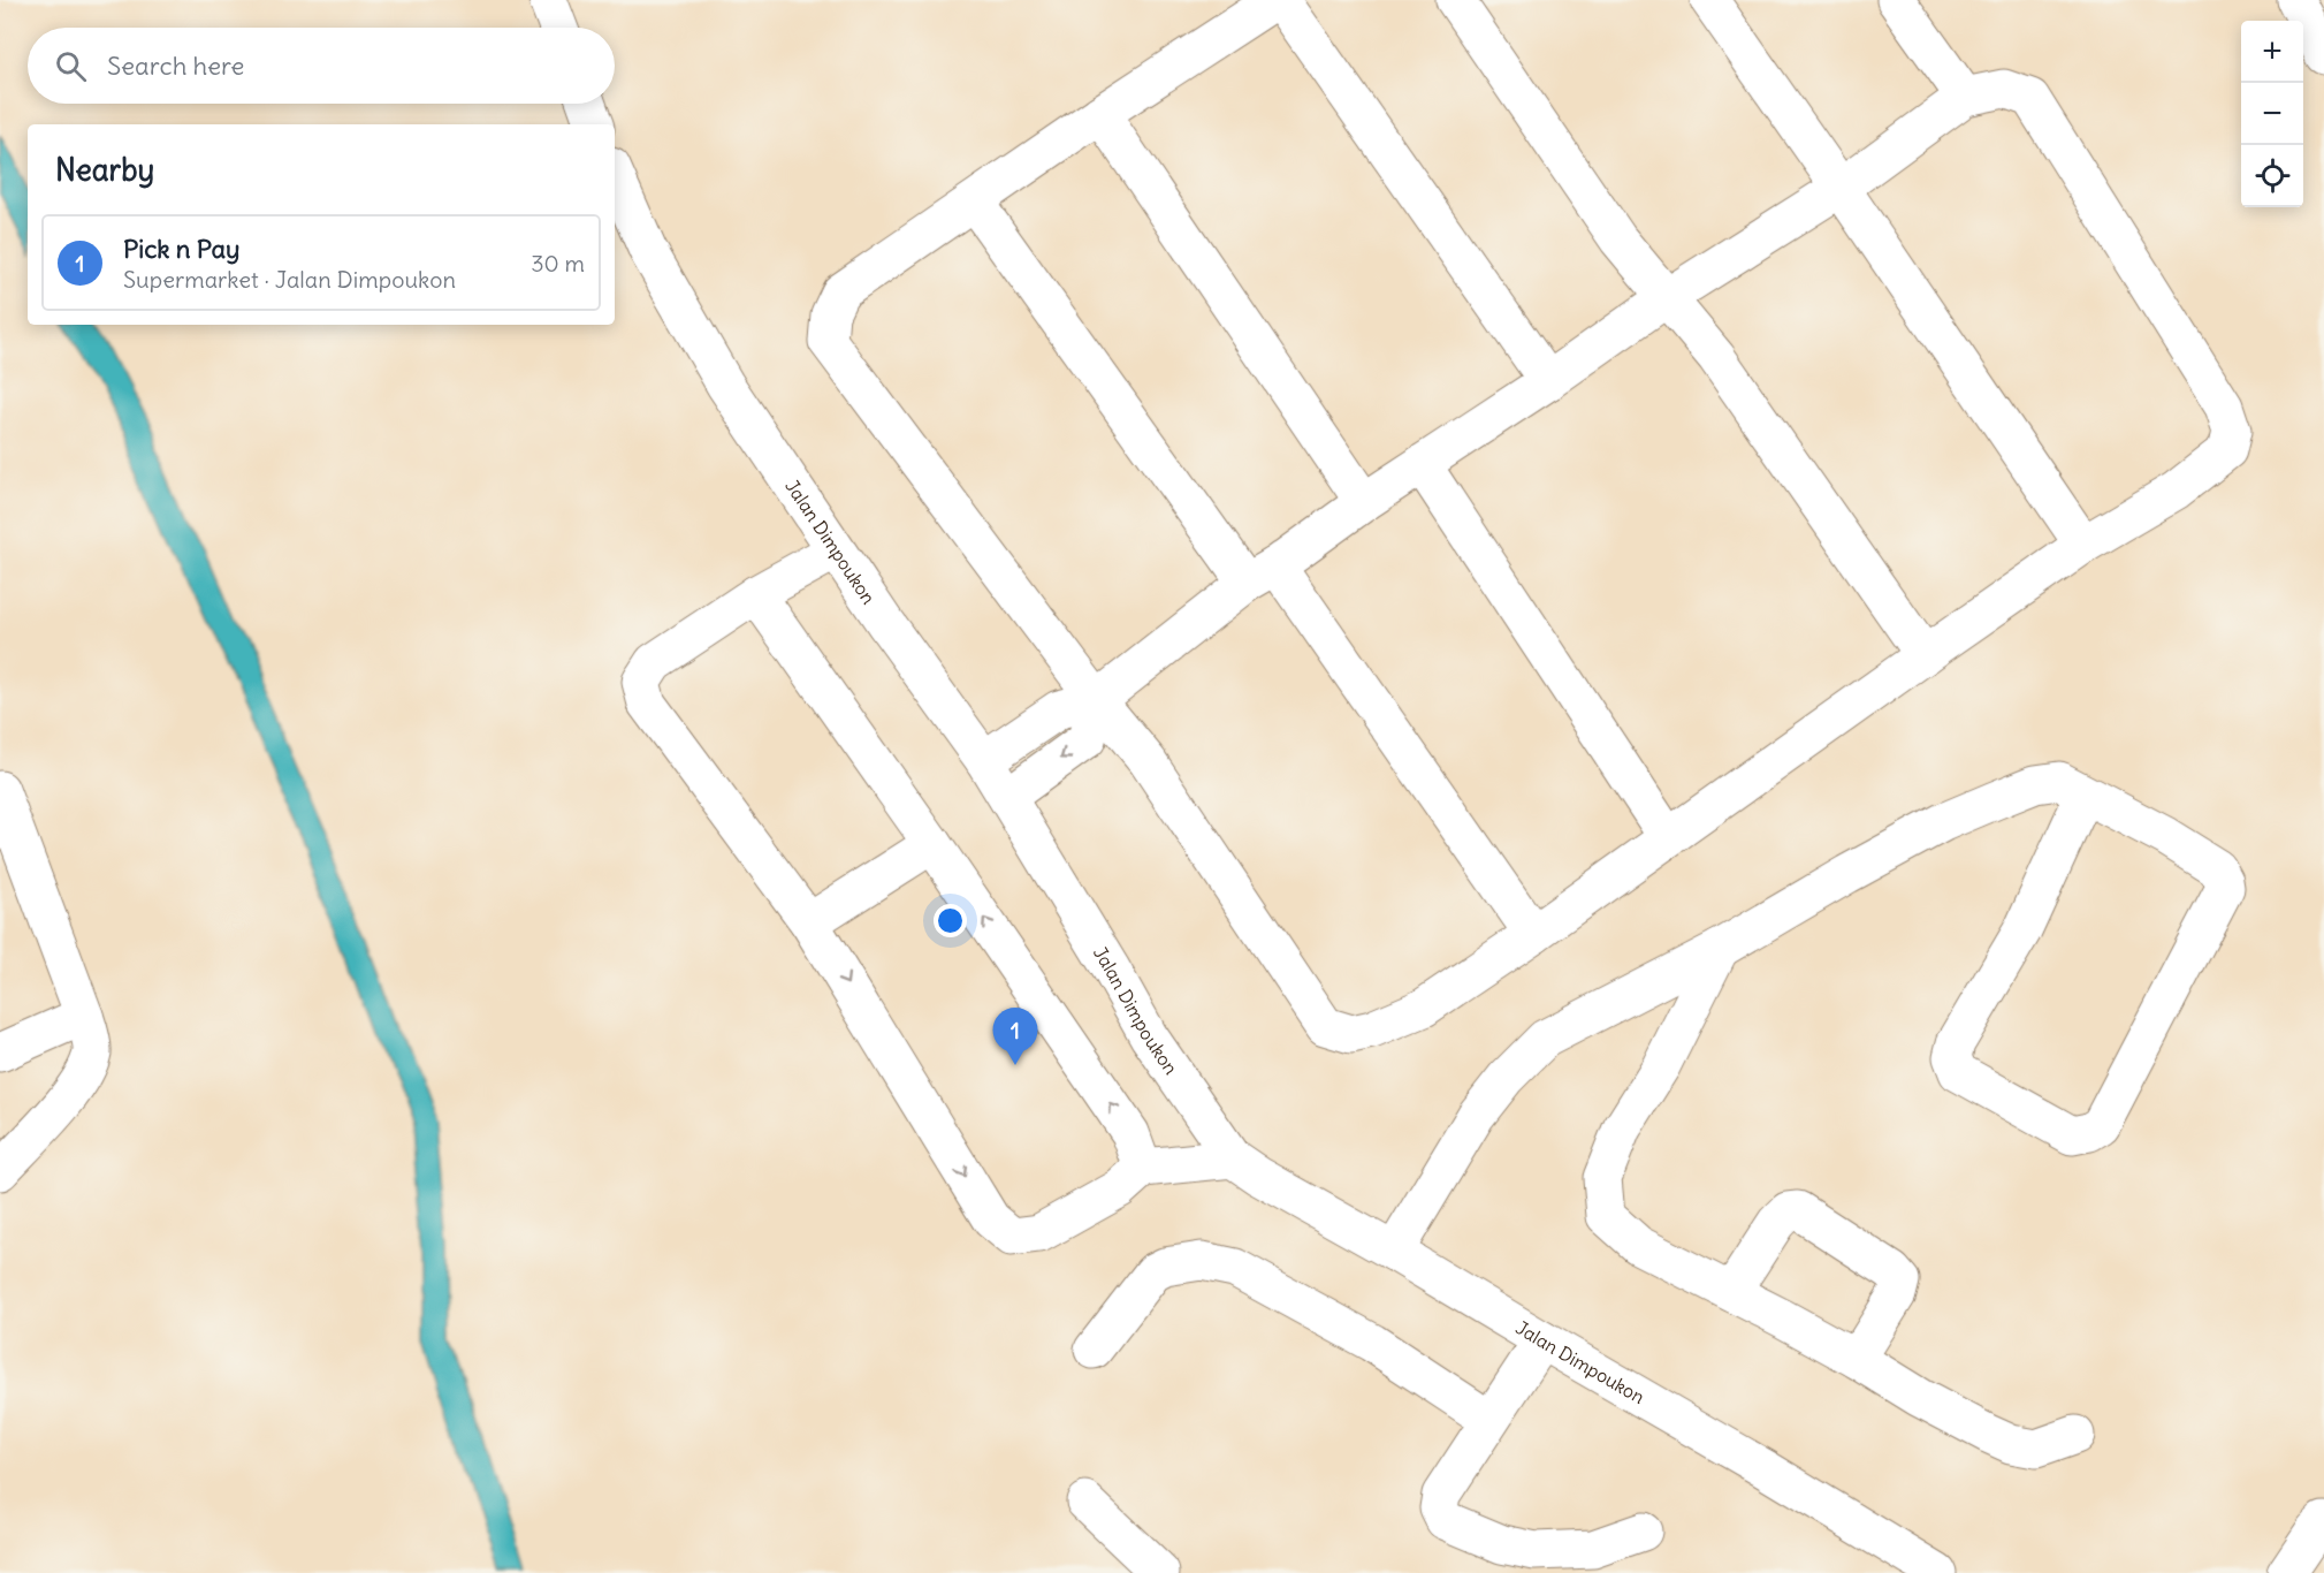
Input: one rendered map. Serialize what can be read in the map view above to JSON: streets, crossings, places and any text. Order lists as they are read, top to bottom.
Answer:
{
  "streets": {
    "street": ["Jalan Dimpoukon"]
  },
  "page": {
    "map_buttons": ["+", "−"],
    "search": "Search here",
    "heading": "Nearby",
    "list": [
      {
        "mark": "1",
        "name": "Pick n Pay",
        "note": "Supermarket · Jalan Dimpoukon",
        "value": "30 m"
      }
    ],
    "pins": "1"
  }
}
